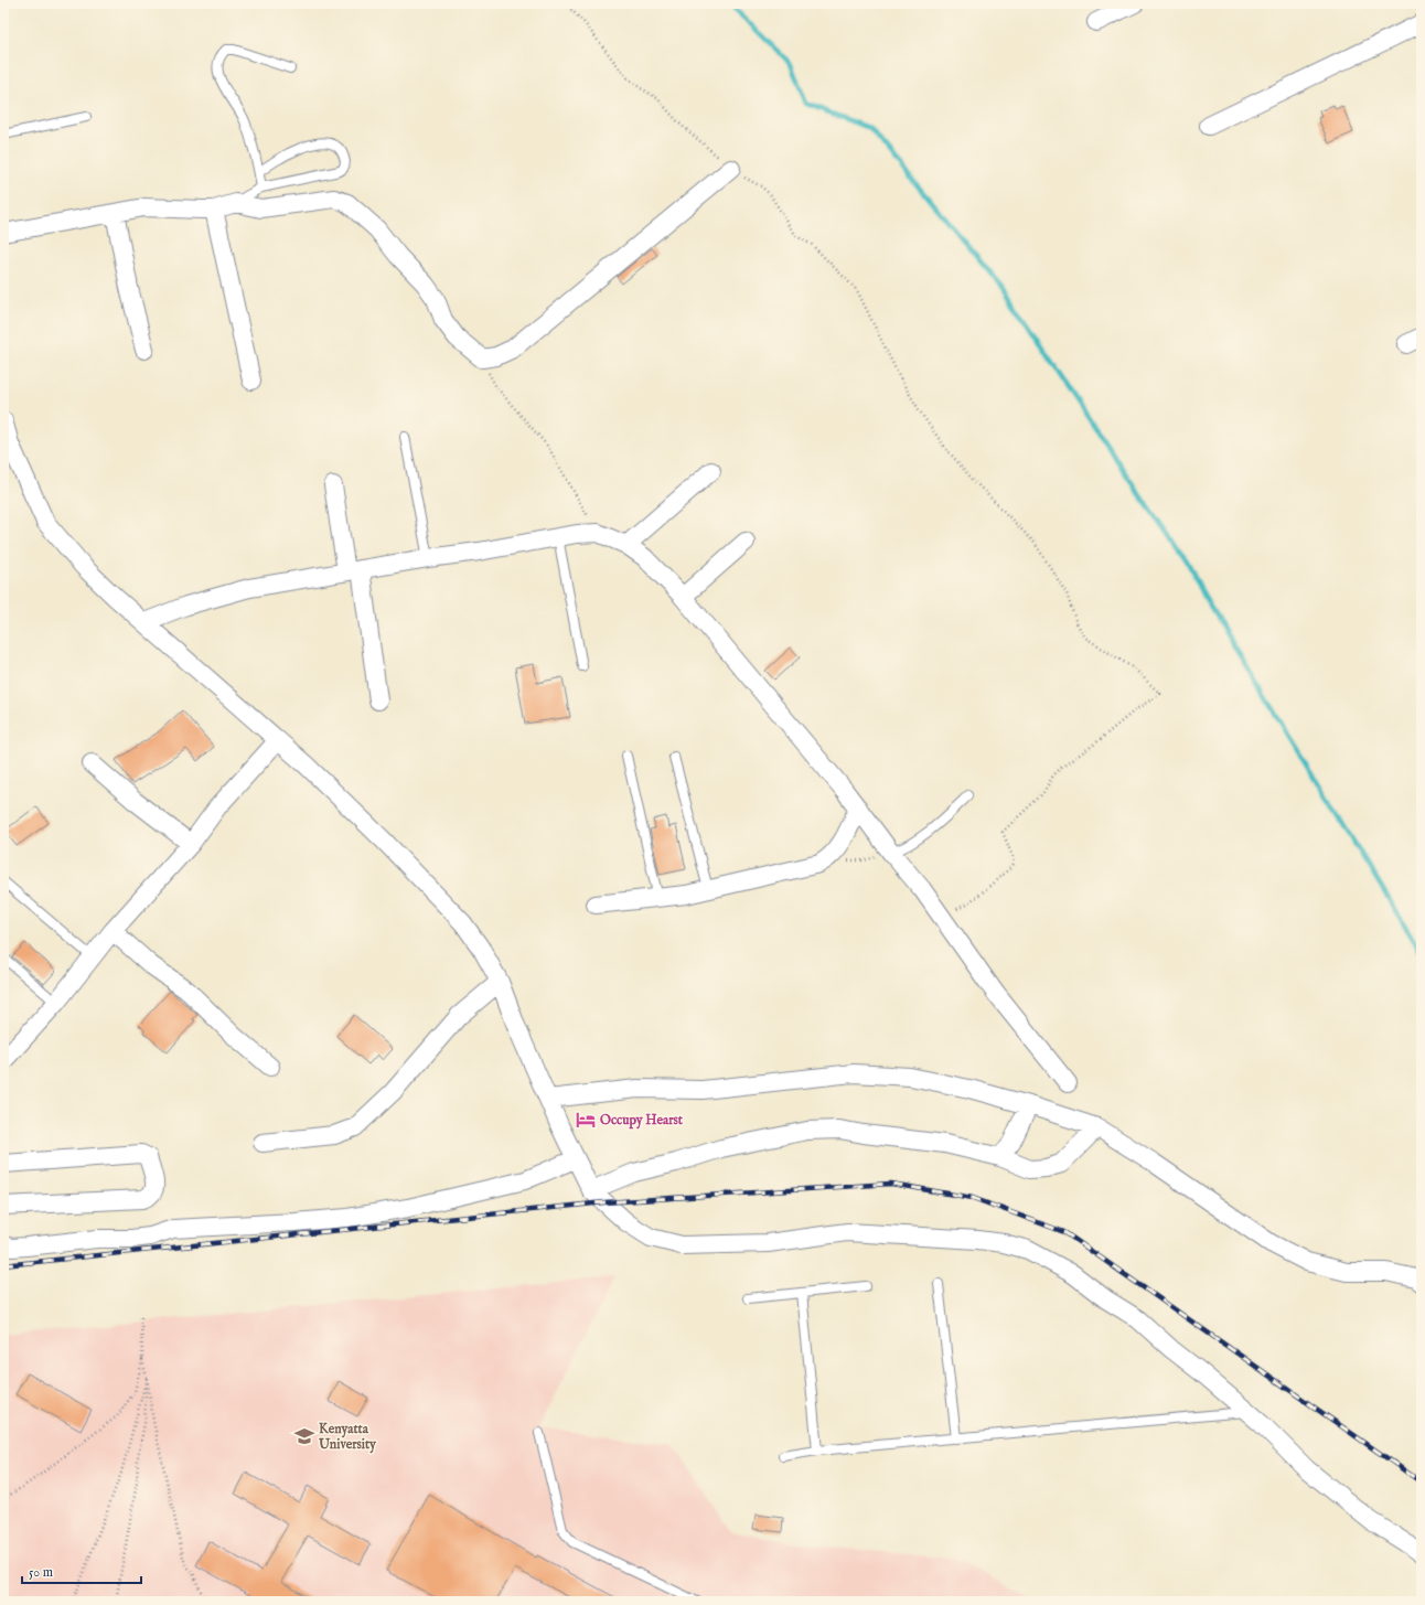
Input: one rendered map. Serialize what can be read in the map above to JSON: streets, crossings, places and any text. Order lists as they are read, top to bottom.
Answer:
{
  "places": {
    "hotel": ["Occupy Hearst"],
    "school or university": ["Kenyatta University"]
  },
  "scale_bar": "50 m"
}
